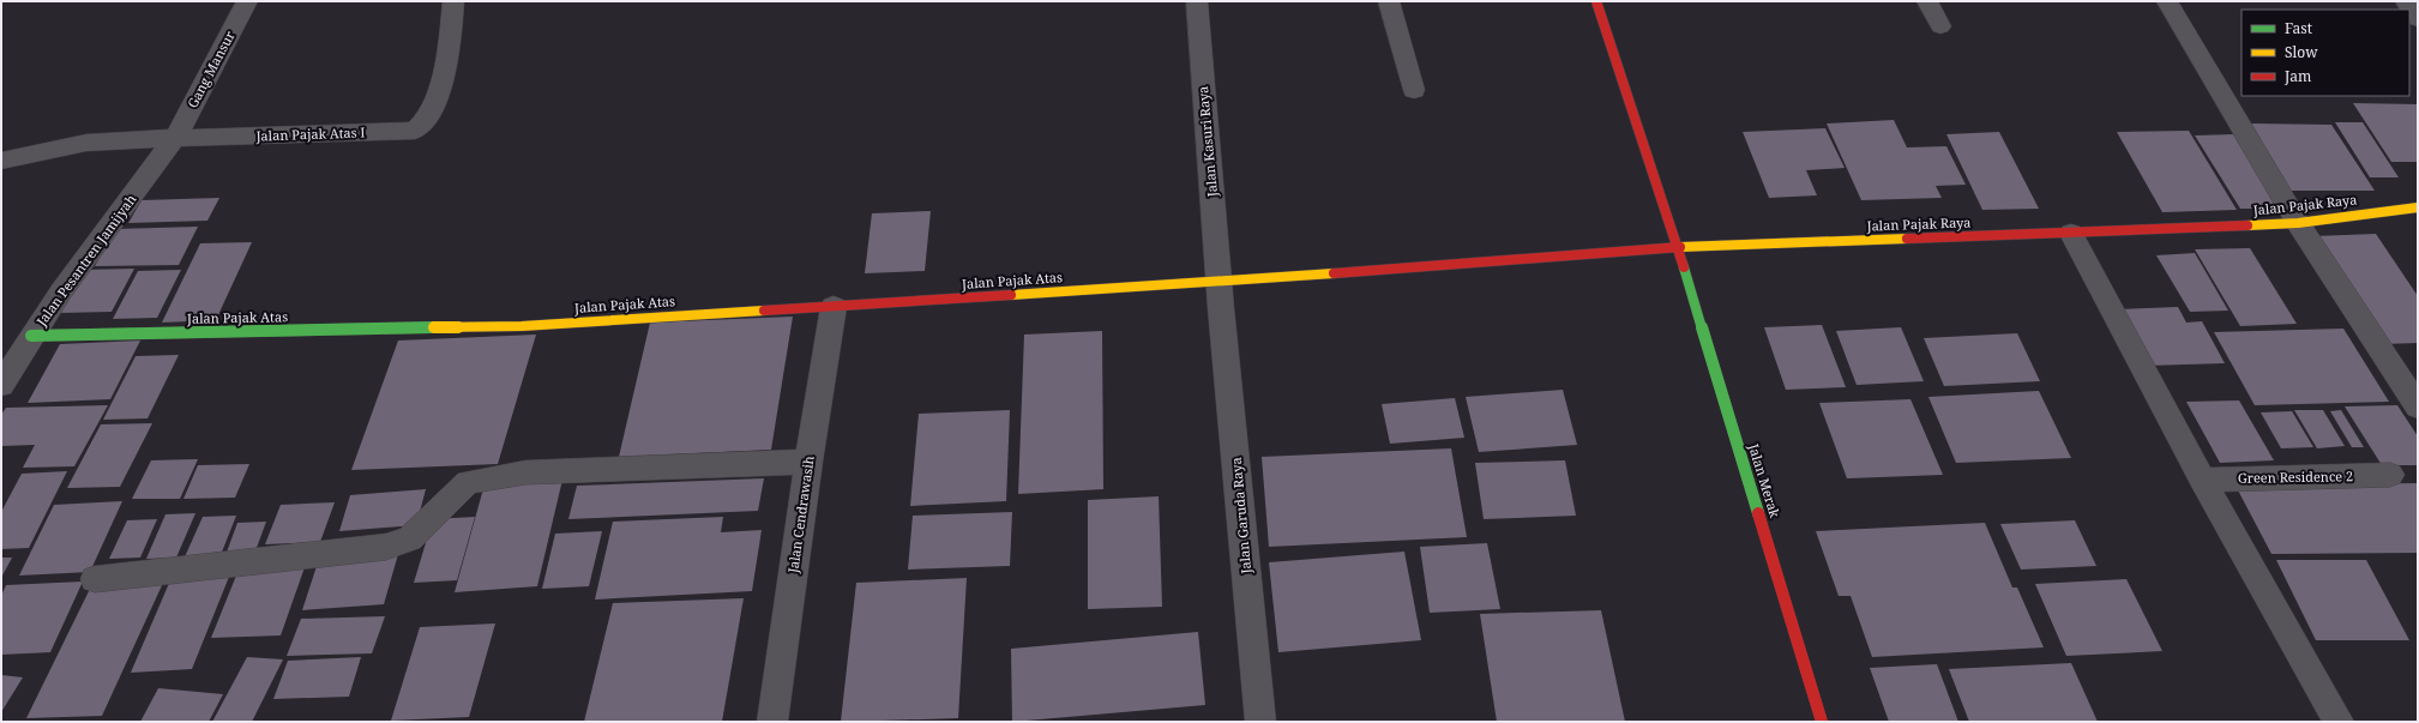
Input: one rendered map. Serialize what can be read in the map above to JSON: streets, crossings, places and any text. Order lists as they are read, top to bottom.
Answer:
{
  "streets": {
    "street": [
      "Gang Mansur",
      "Jalan Pajak Atas I",
      "Jalan Kasuri Raya",
      "Jalan Pajak Raya",
      "Jalan Pesantren Jamijyah",
      "Jalan Pajak Atas",
      "Green Residence 2",
      "Jalan Merak",
      "Jalan Cendrawasih",
      "Jalan Garuda Raya"
    ]
  },
  "crossings": [
    ["Gang Mansur", "Jalan Pajak Atas I"],
    ["Gang Mansur", "Jalan Pesantren Jamijyah"],
    ["Jalan Pajak Atas I", "Jalan Pesantren Jamijyah"],
    ["Jalan Kasuri Raya", "Jalan Pajak Raya"],
    ["Jalan Kasuri Raya", "Jalan Pajak Atas"],
    ["Jalan Kasuri Raya", "Jalan Garuda Raya"],
    ["Jalan Pajak Raya", "Jalan Pajak Atas"],
    ["Jalan Pajak Raya", "Jalan Merak"],
    ["Jalan Pesantren Jamijyah", "Jalan Pajak Atas"],
    ["Jalan Pajak Atas", "Jalan Cendrawasih"]
  ],
  "legend": ["Fast", "Slow", "Jam"]
}
